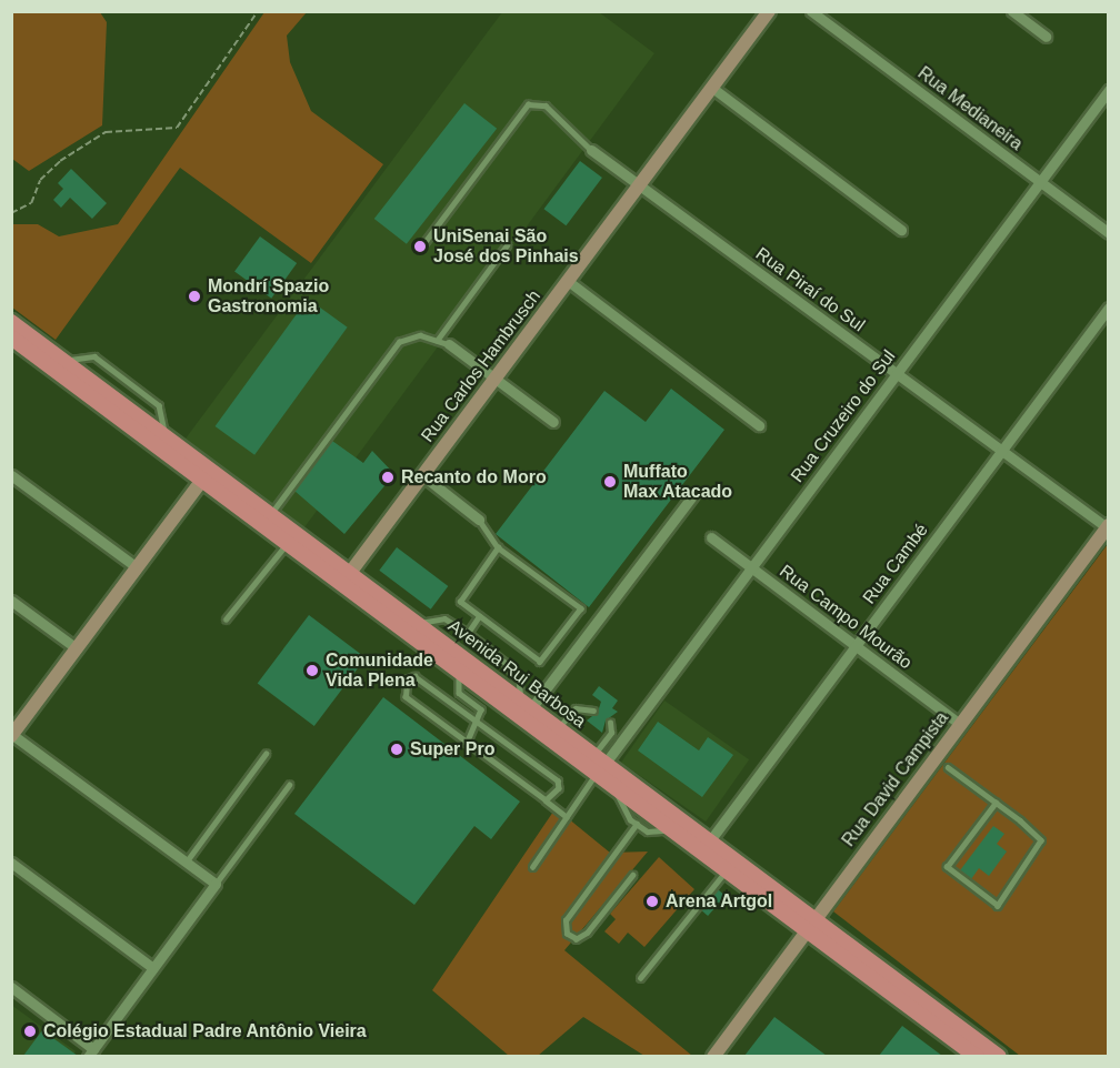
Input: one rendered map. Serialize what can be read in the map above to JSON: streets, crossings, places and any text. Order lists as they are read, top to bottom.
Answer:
{
  "streets": {
    "main road": ["Avenida Rui Barbosa"],
    "street": [
      "Rua Medianeira",
      "Rua Piraí do Sul",
      "Rua Carlos Hambrusch",
      "Rua Cruzeiro do Sul",
      "Rua Cambé",
      "Rua Campo Mourão",
      "Rua David Campista"
    ]
  },
  "crossings": [
    ["Rua Medianeira", "Rua Cruzeiro do Sul"],
    ["Rua Piraí do Sul", "Rua Carlos Hambrusch"],
    ["Rua Piraí do Sul", "Rua Cruzeiro do Sul"],
    ["Rua Piraí do Sul", "Rua Cambé"],
    ["Rua Piraí do Sul", "Rua David Campista"],
    ["Rua Carlos Hambrusch", "Avenida Rui Barbosa"],
    ["Rua Cruzeiro do Sul", "Rua Campo Mourão"],
    ["Rua Cruzeiro do Sul", "Avenida Rui Barbosa"],
    ["Rua Cambé", "Rua Campo Mourão"],
    ["Rua Cambé", "Avenida Rui Barbosa"],
    ["Rua Campo Mourão", "Rua David Campista"],
    ["Avenida Rui Barbosa", "Rua David Campista"]
  ],
  "places": [
    "UniSenai São José dos Pinhais",
    "Mondrí Spazio Gastronomia",
    "Recanto do Moro",
    "Muffato Max Atacado",
    "Comunidade Vida Plena",
    "Super Pro",
    "Arena Artgol",
    "Colégio Estadual Padre Antônio Vieira"
  ]
}
